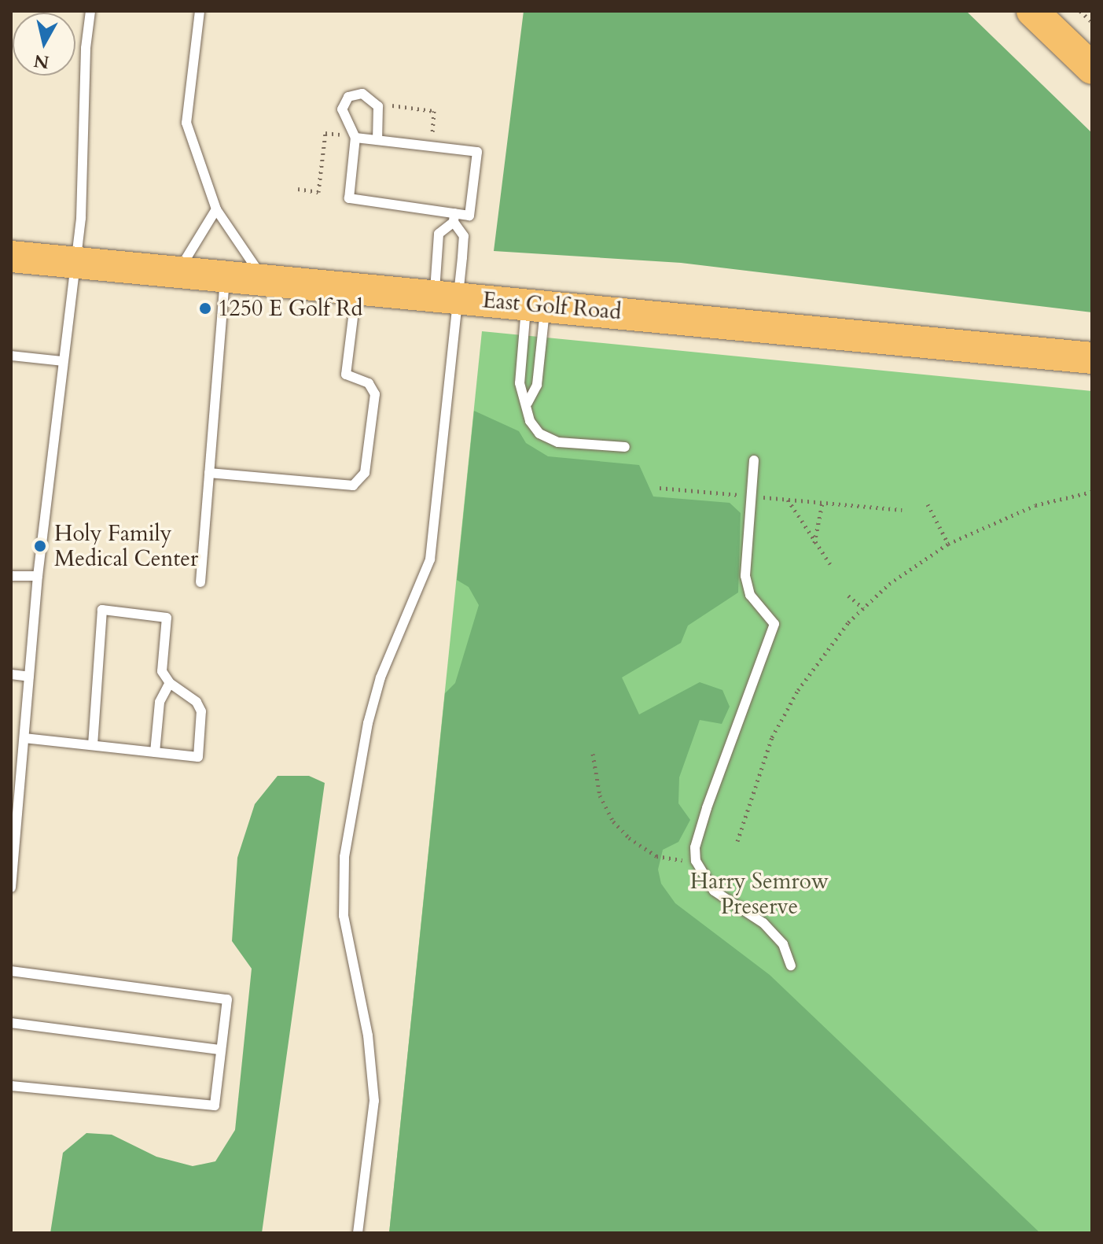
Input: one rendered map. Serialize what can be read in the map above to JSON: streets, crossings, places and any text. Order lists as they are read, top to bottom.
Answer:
{
  "streets": {
    "main road": ["East Golf Road"]
  },
  "parks": ["Harry Semrow Preserve"],
  "places": ["1250 E Golf Rd", "Holy Family Medical Center"],
  "north": "bottom"
}
